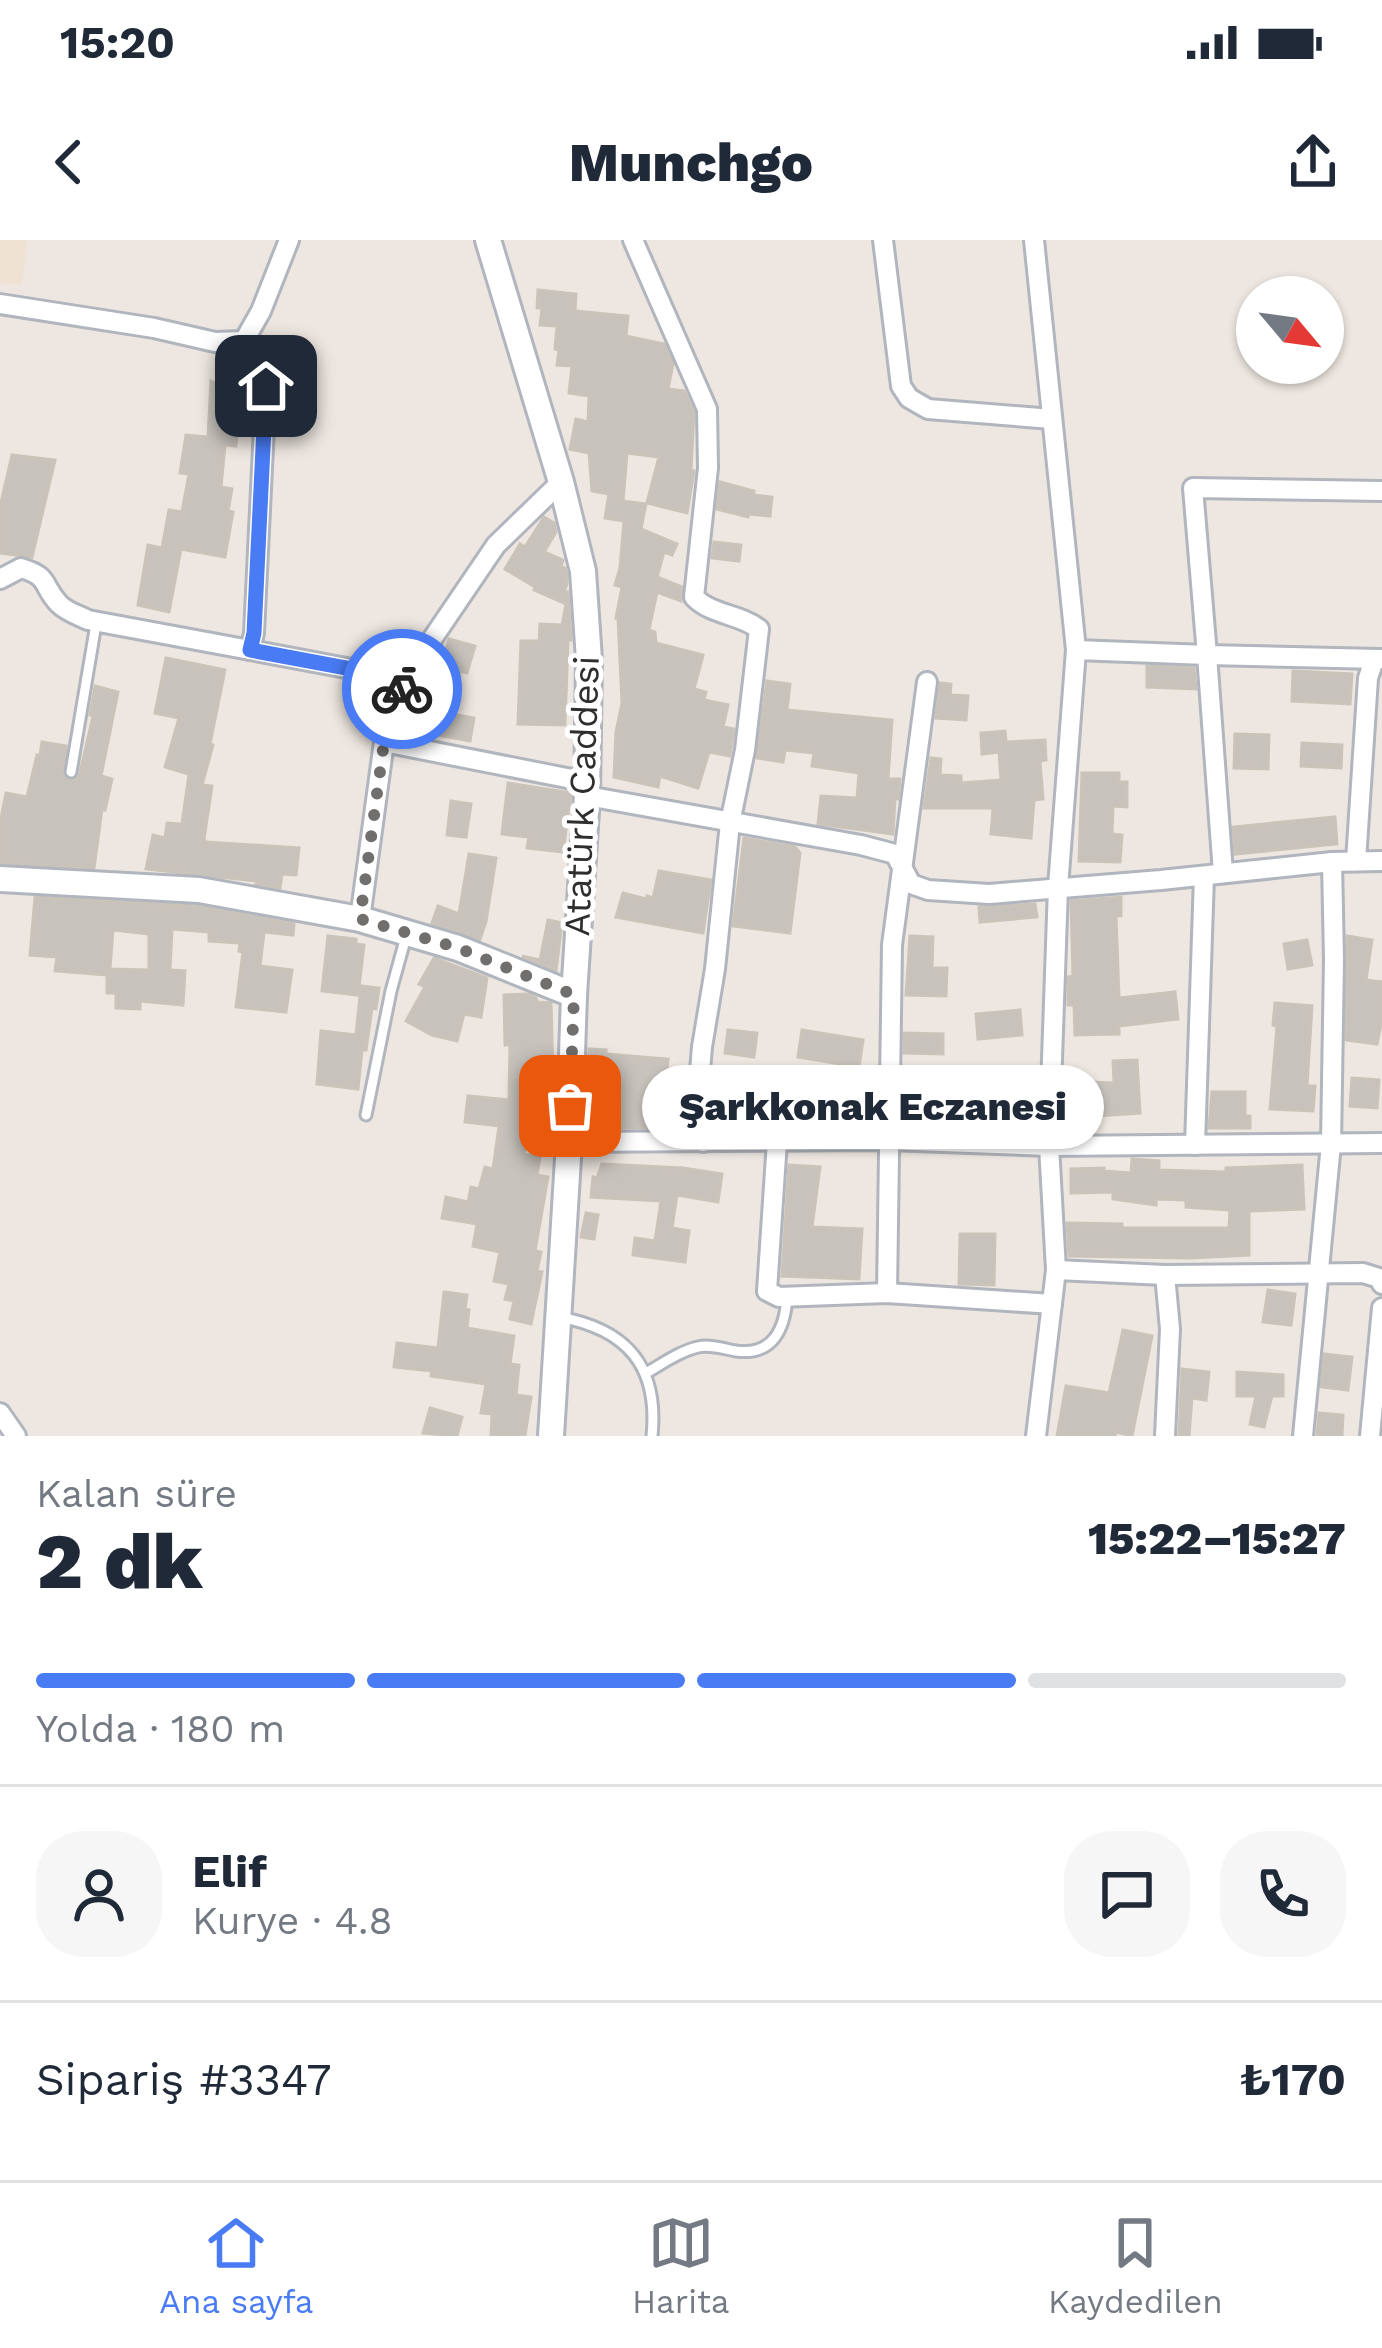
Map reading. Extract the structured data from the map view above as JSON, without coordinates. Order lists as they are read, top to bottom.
{
  "streets": {
    "main road": ["Atatürk Caddesi"]
  },
  "places": ["Şarkkonak Eczanesi"],
  "north": "bottom right",
  "page": {
    "status": "15:20",
    "header": "Munchgo",
    "bubble": "Şarkkonak Eczanesi",
    "heading": ["2 dk", "Kalan süre", "15:22–15:27"],
    "panel": [
      "Elif",
      "Kurye · 4.8",
      "Sipariş #3347",
      "₺170"
    ],
    "bar": "Yolda · 180 m",
    "tabs": ["Ana sayfa", "Harita", "Kaydedilen"]
  }
}
